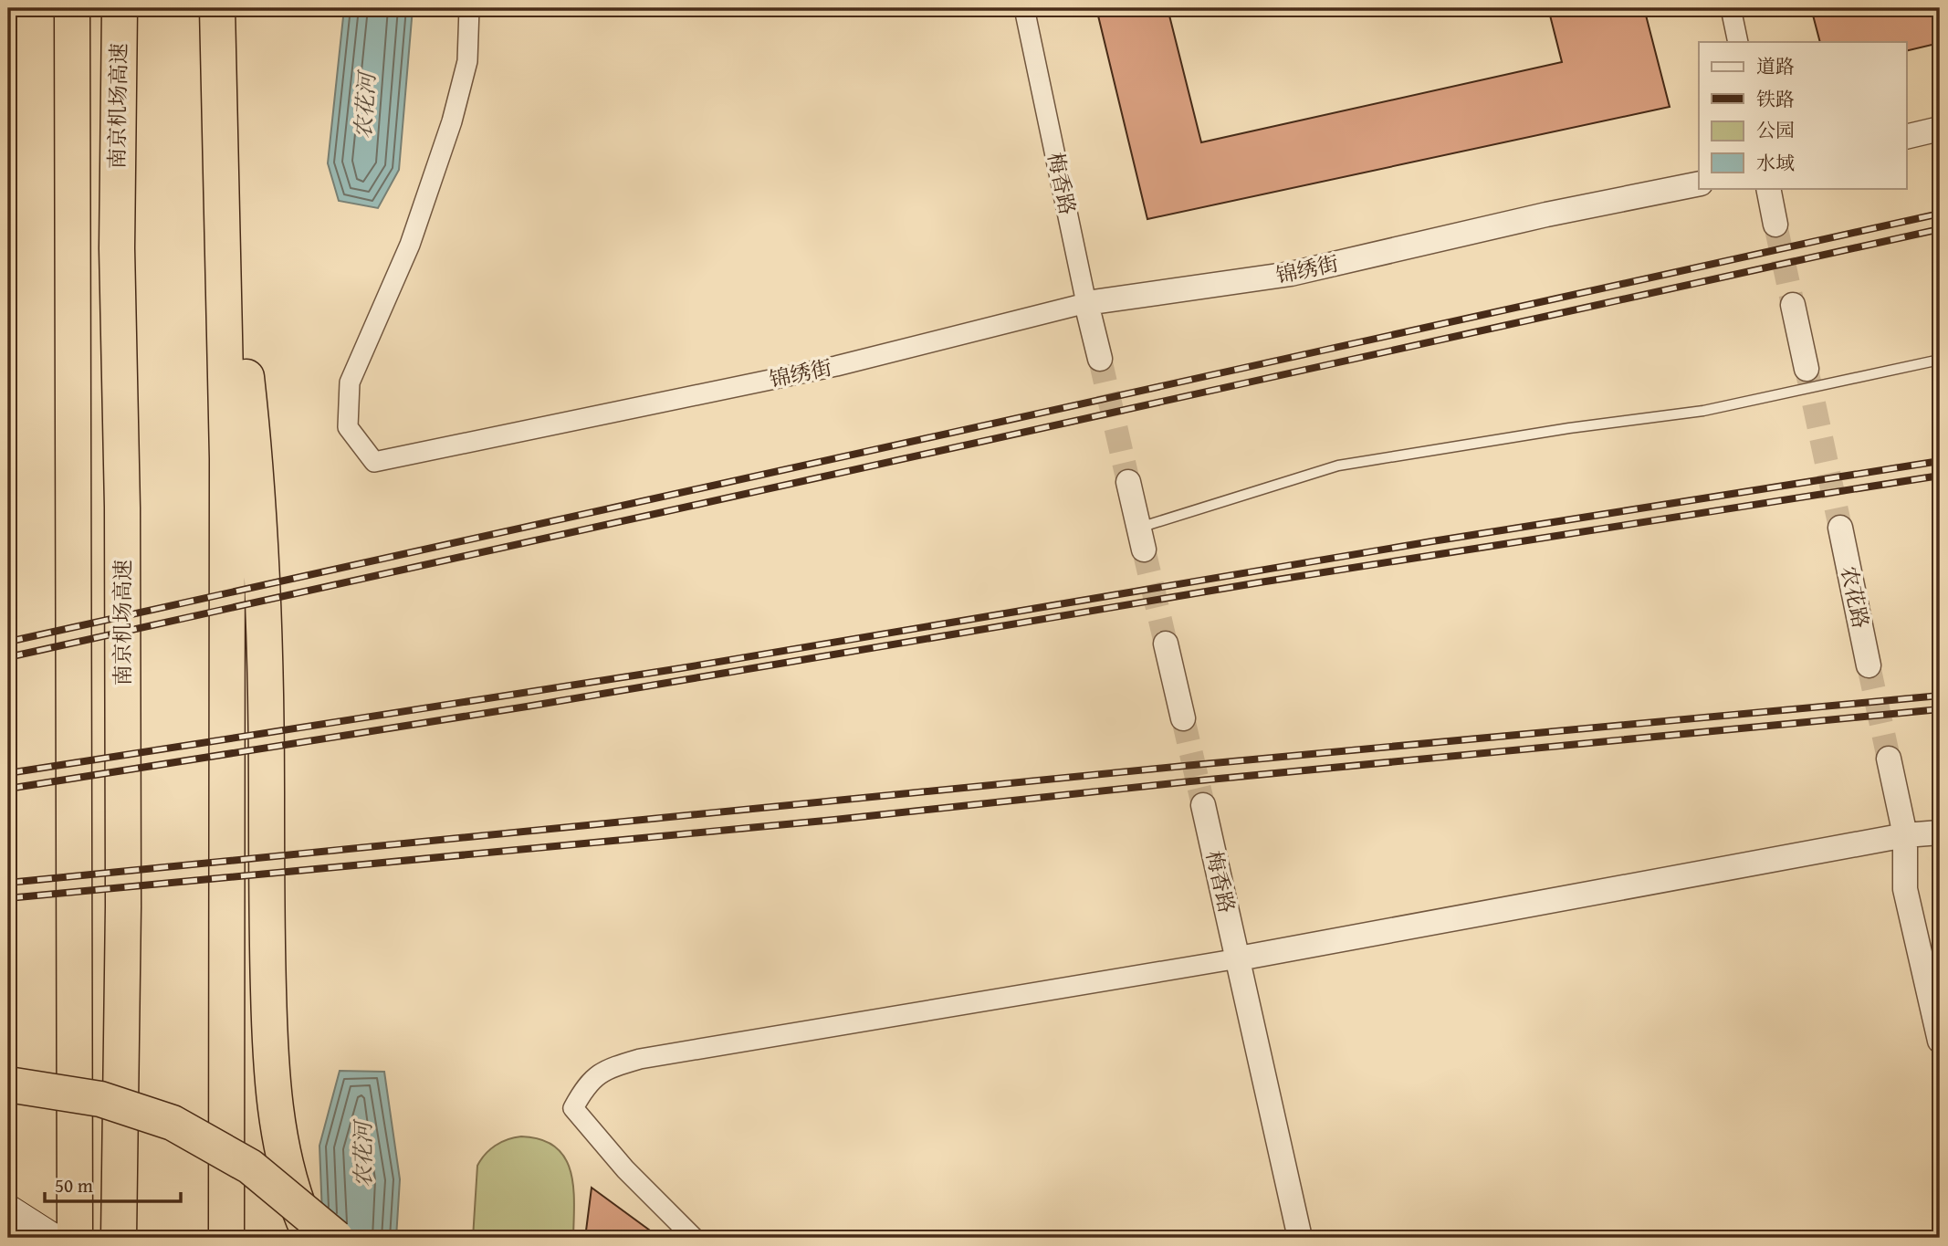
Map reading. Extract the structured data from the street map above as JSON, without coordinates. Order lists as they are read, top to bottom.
{
  "streets": {
    "highway": ["南京机场高速"],
    "street": ["梅香路", "锦绣街", "农花路"]
  },
  "crossings": [
    ["梅香路", "锦绣街"]
  ],
  "water": ["农花河"],
  "legend": [
    "道路",
    "铁路",
    "公园",
    "水域"
  ],
  "scale_bar": "50 m"
}
